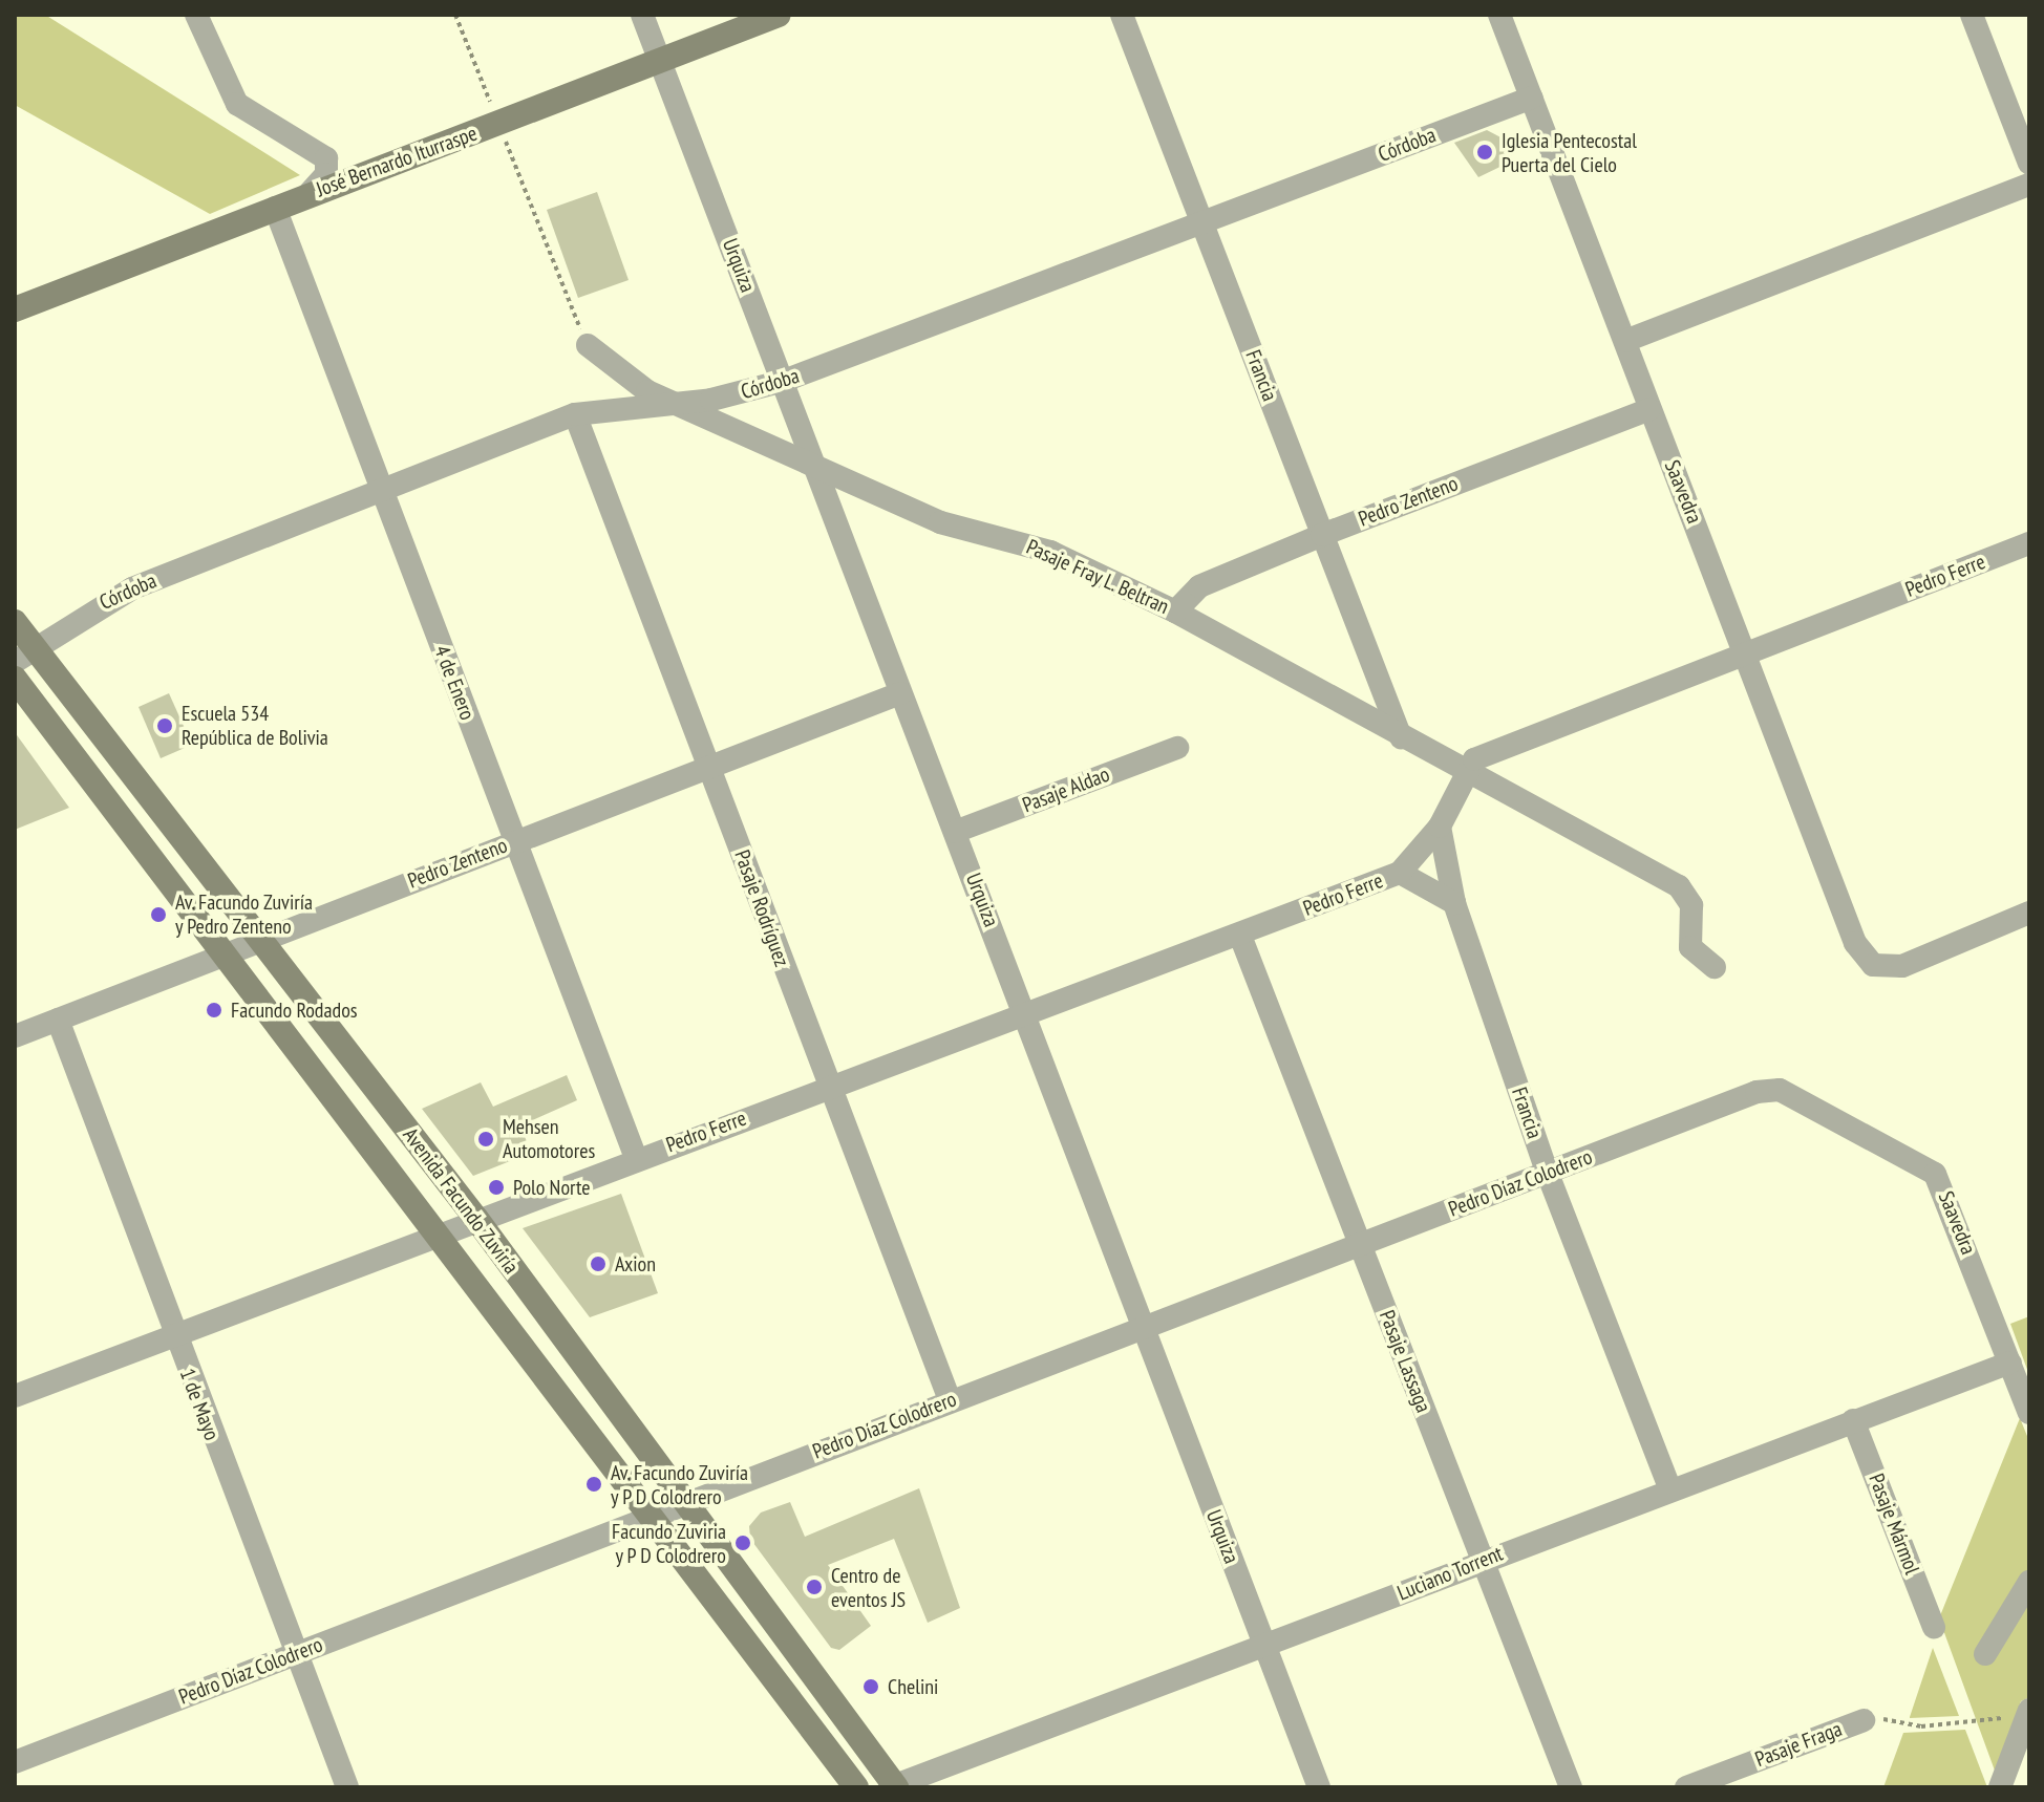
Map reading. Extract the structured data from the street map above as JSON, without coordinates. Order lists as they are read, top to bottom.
{
  "streets": {
    "main road": ["José Bernardo Iturraspe", "Avenida Facundo Zuviría"],
    "street": [
      "Córdoba",
      "Urquiza",
      "Francia",
      "Saavedra",
      "Pedro Zenteno",
      "Pedro Ferre",
      "Pasaje Fray L. Beltran",
      "4 de Enero",
      "Pasaje Aldao",
      "Pasaje Rodríguez",
      "Pedro Díaz Colodrero",
      "Pasaje Lassaga",
      "1 de Mayo",
      "Pasaje Mármol",
      "Luciano Torrent",
      "Pasaje Fraga"
    ]
  },
  "crossings": [
    ["Córdoba", "Urquiza"],
    ["Córdoba", "Francia"],
    ["Córdoba", "Saavedra"],
    ["Córdoba", "Pasaje Fray L. Beltran"],
    ["Córdoba", "4 de Enero"],
    ["Córdoba", "Pasaje Rodríguez"],
    ["Córdoba", "Avenida Facundo Zuviría"],
    ["José Bernardo Iturraspe", "Urquiza"],
    ["José Bernardo Iturraspe", "4 de Enero"],
    ["Urquiza", "Pedro Zenteno"],
    ["Urquiza", "Pedro Ferre"],
    ["Urquiza", "Pasaje Fray L. Beltran"],
    ["Urquiza", "Pasaje Aldao"],
    ["Urquiza", "Pedro Díaz Colodrero"],
    ["Urquiza", "Luciano Torrent"],
    ["Francia", "Pedro Zenteno"],
    ["Francia", "Pedro Ferre"],
    ["Francia", "Pasaje Fray L. Beltran"],
    ["Francia", "Pedro Díaz Colodrero"],
    ["Francia", "Luciano Torrent"],
    ["Saavedra", "Pedro Zenteno"],
    ["Saavedra", "Pedro Ferre"],
    ["Saavedra", "Pedro Díaz Colodrero"],
    ["Saavedra", "Luciano Torrent"],
    ["Pedro Zenteno", "Pasaje Fray L. Beltran"],
    ["Pedro Zenteno", "4 de Enero"],
    ["Pedro Zenteno", "Pasaje Rodríguez"],
    ["Pedro Zenteno", "Avenida Facundo Zuviría"],
    ["Pedro Zenteno", "1 de Mayo"],
    ["Pedro Ferre", "Pasaje Fray L. Beltran"],
    ["Pedro Ferre", "4 de Enero"],
    ["Pedro Ferre", "Pasaje Rodríguez"],
    ["Pedro Ferre", "Avenida Facundo Zuviría"],
    ["Pedro Ferre", "Pasaje Lassaga"],
    ["Pedro Ferre", "1 de Mayo"],
    ["Pasaje Rodríguez", "Pedro Díaz Colodrero"],
    ["Pedro Díaz Colodrero", "Avenida Facundo Zuviría"],
    ["Pedro Díaz Colodrero", "Pasaje Lassaga"],
    ["Pedro Díaz Colodrero", "1 de Mayo"],
    ["Avenida Facundo Zuviría", "Luciano Torrent"],
    ["Pasaje Lassaga", "Luciano Torrent"],
    ["Pasaje Mármol", "Luciano Torrent"]
  ],
  "places": [
    "Iglesia Pentecostal Puerta del Cielo",
    "Escuela 534 República de Bolivia",
    "Av. Facundo Zuviría y Pedro Zenteno",
    "Facundo Rodados",
    "Mehsen Automotores",
    "Polo Norte",
    "Axion",
    "Av. Facundo Zuviría y P D Colodrero",
    "Facundo Zuviria y P D Colodrero",
    "Centro de eventos JS",
    "Chelini"
  ]
}
